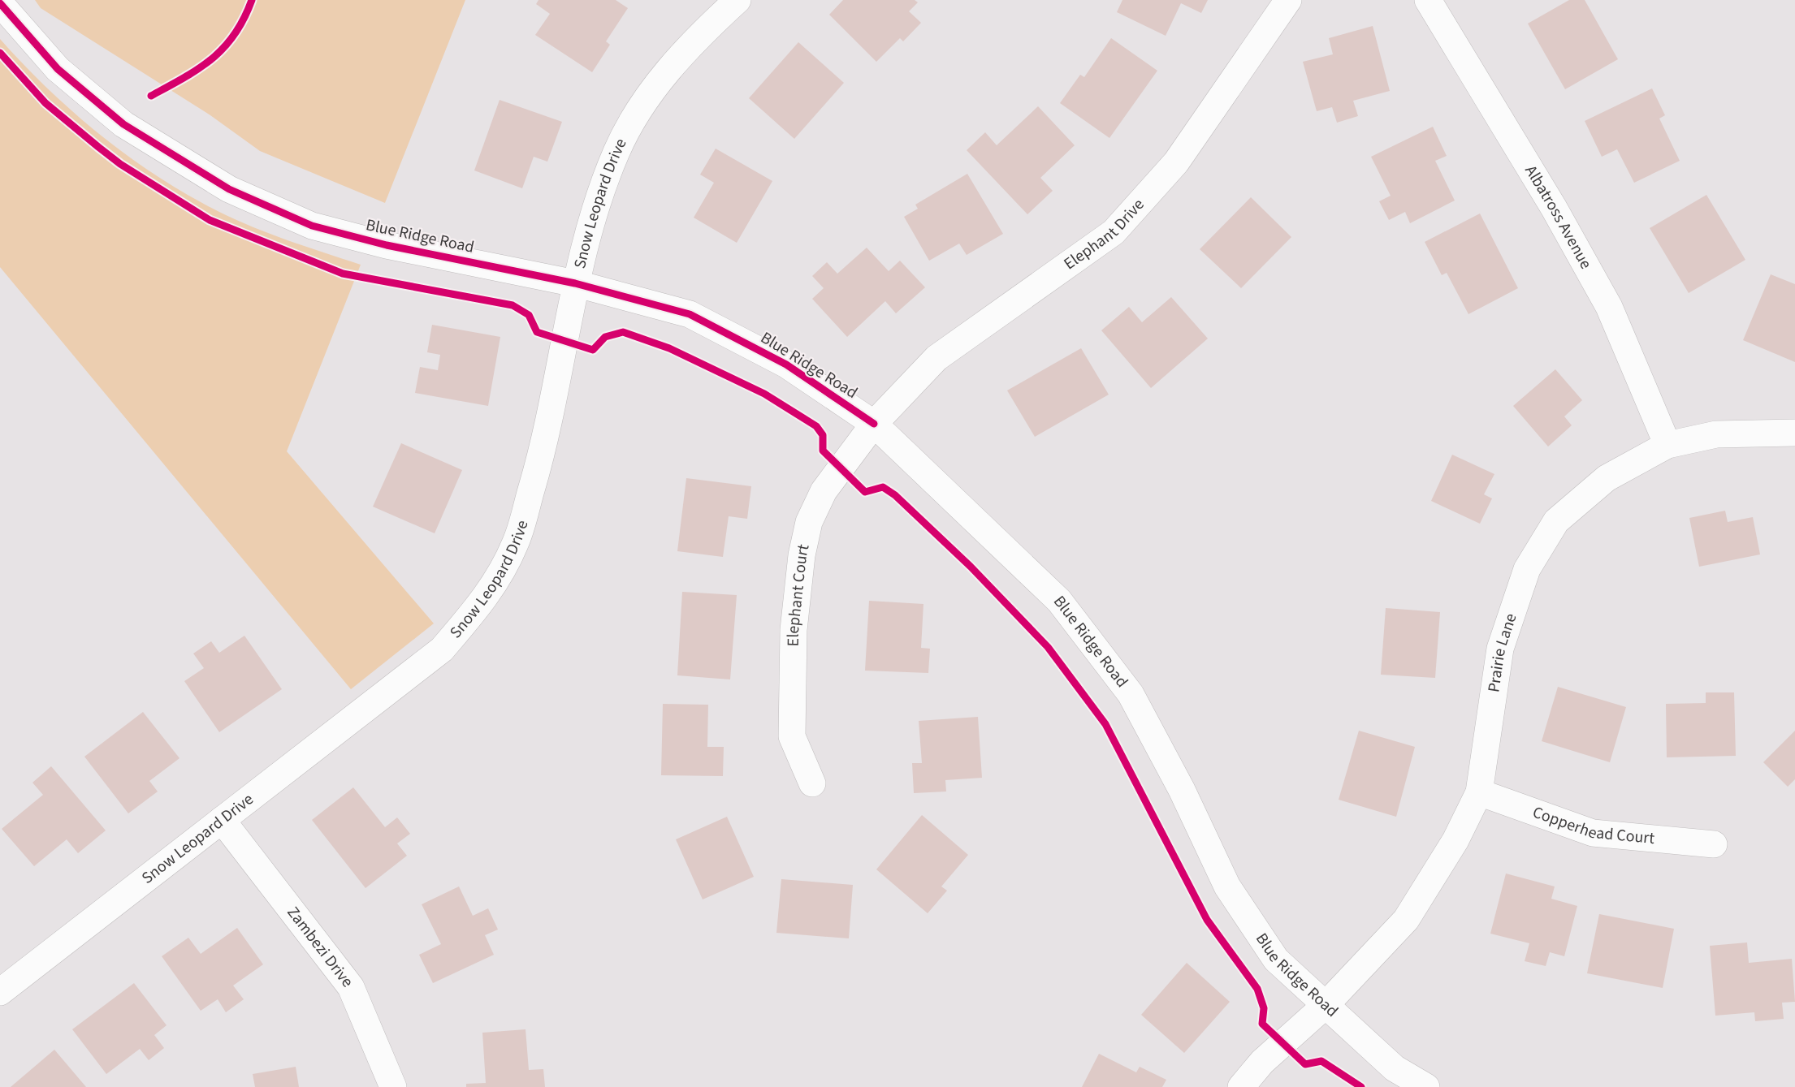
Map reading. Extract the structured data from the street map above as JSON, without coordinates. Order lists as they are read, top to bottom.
{
  "streets": {
    "street": [
      "Snow Leopard Drive",
      "Albatross Avenue",
      "Elephant Drive",
      "Blue Ridge Road",
      "Elephant Court",
      "Prairie Lane",
      "Copperhead Court",
      "Zambezi Drive"
    ]
  },
  "crossings": [
    ["Snow Leopard Drive", "Blue Ridge Road"],
    ["Snow Leopard Drive", "Zambezi Drive"],
    ["Albatross Avenue", "Prairie Lane"],
    ["Elephant Drive", "Blue Ridge Road"],
    ["Elephant Drive", "Elephant Court"],
    ["Blue Ridge Road", "Elephant Court"],
    ["Blue Ridge Road", "Prairie Lane"],
    ["Prairie Lane", "Copperhead Court"]
  ]
}
